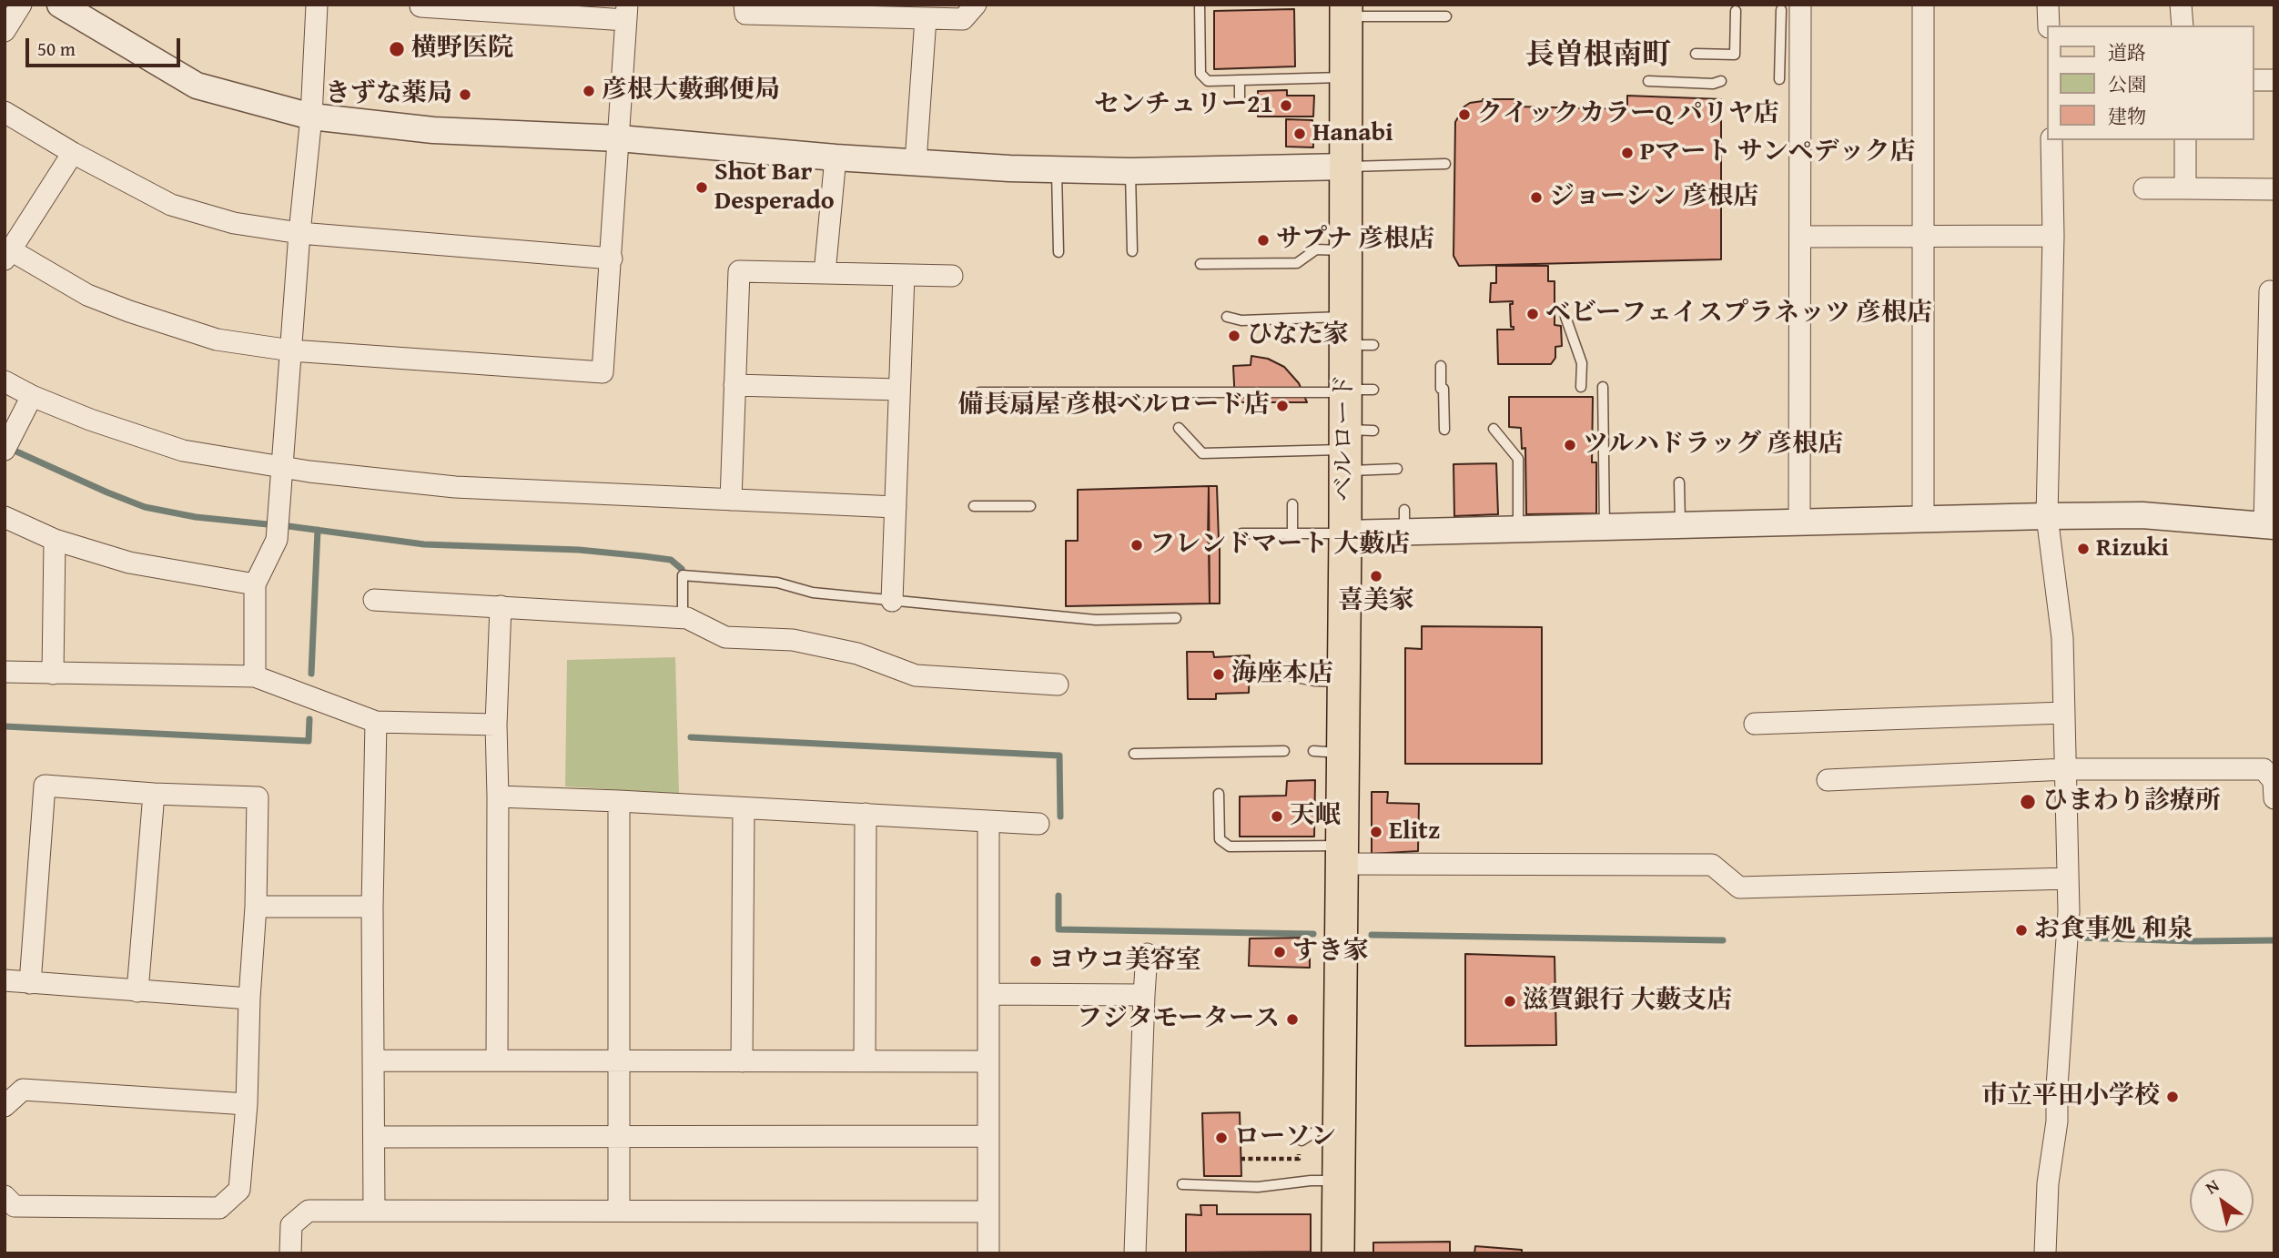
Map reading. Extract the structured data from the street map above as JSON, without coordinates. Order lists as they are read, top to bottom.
{
  "streets": {
    "main road": ["ベルロード"]
  },
  "districts": ["長曽根南町"],
  "places": [
    "横野医院",
    "彦根大藪郵便局",
    "きずな薬局",
    "センチュリー21",
    "クイックカラーQ パリヤ店",
    "Hanabi",
    "Pマート サンペデック店",
    "Shot Bar Desperado",
    "ジョーシン 彦根店",
    "サプナ 彦根店",
    "ベビーフェイスプラネッツ 彦根店",
    "ひなた家",
    "備長扇屋 彦根ベルロード店",
    "ツルハドラッグ 彦根店",
    "フレンドマート 大藪店",
    "Rizuki",
    "喜美家",
    "海座本店",
    "ひまわり診療所",
    "天岷",
    "Elitz",
    "お食事処 和泉",
    "すき家",
    "ヨウコ美容室",
    "滋賀銀行 大藪支店",
    "フジタモータース",
    "市立平田小学校",
    "ローソン"
  ],
  "legend": ["道路", "公園", "建物"],
  "scale_bar": "50 m",
  "north": "top left"
}
